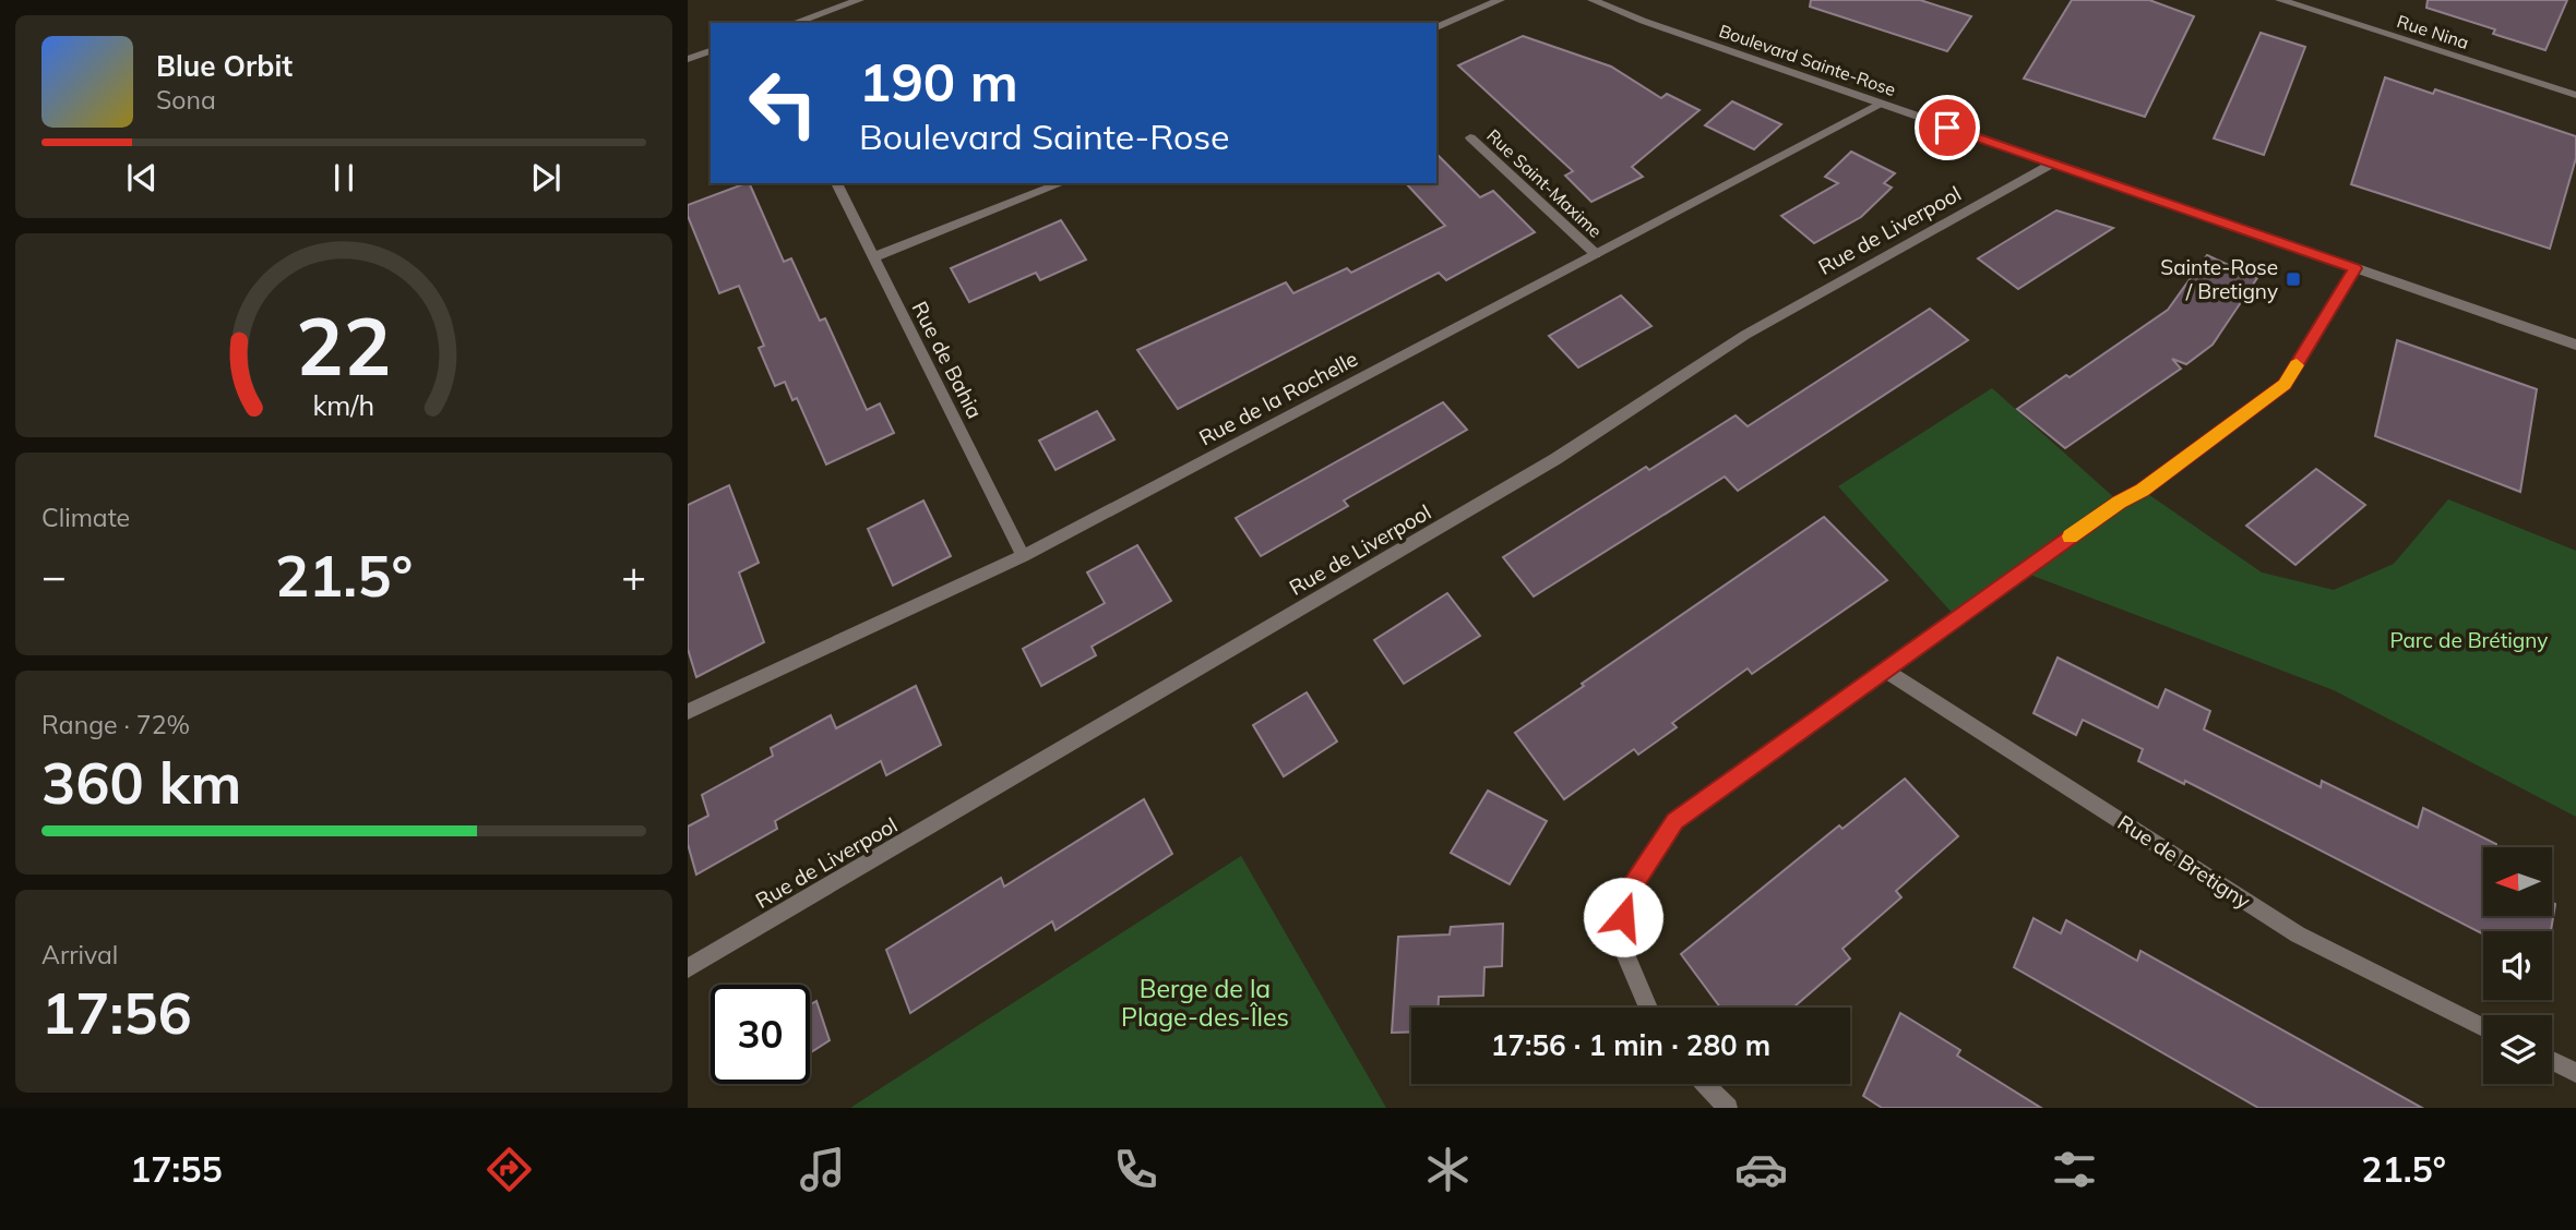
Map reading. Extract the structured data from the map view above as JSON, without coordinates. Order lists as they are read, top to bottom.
{
  "streets": {
    "street": [
      "Rue Nina",
      "Boulevard Sainte-Rose",
      "Rue Saint-Maxime",
      "Rue de Liverpool",
      "Rue de Bahia",
      "Rue de la Rochelle",
      "Rue de Bretigny"
    ]
  },
  "crossings": [
    ["Boulevard Sainte-Rose", "Rue de Liverpool"],
    ["Boulevard Sainte-Rose", "Rue de la Rochelle"],
    ["Rue Saint-Maxime", "Rue de la Rochelle"],
    ["Rue de Bahia", "Rue de la Rochelle"]
  ],
  "parks": ["Parc de Brétigny", "Berge de la Plage-des-Îles"],
  "places": {
    "transit": ["Sainte-Rose / Bretigny"]
  },
  "north": "left",
  "page": {
    "turn": ["190 m", "Boulevard Sainte-Rose"],
    "song": ["Blue Orbit", "Sona"],
    "tile": [
      "Climate",
      ["Range · 72%", "360 km"],
      ["Arrival", "17:56"]
    ],
    "heat": ["−", "21.5°", "+"],
    "limit": "30",
    "trip": "17:56 · 1 min · 280 m",
    "tabs": ["17:55", "21.5°"],
    "gauge": ["22", "km/h"]
  }
}
